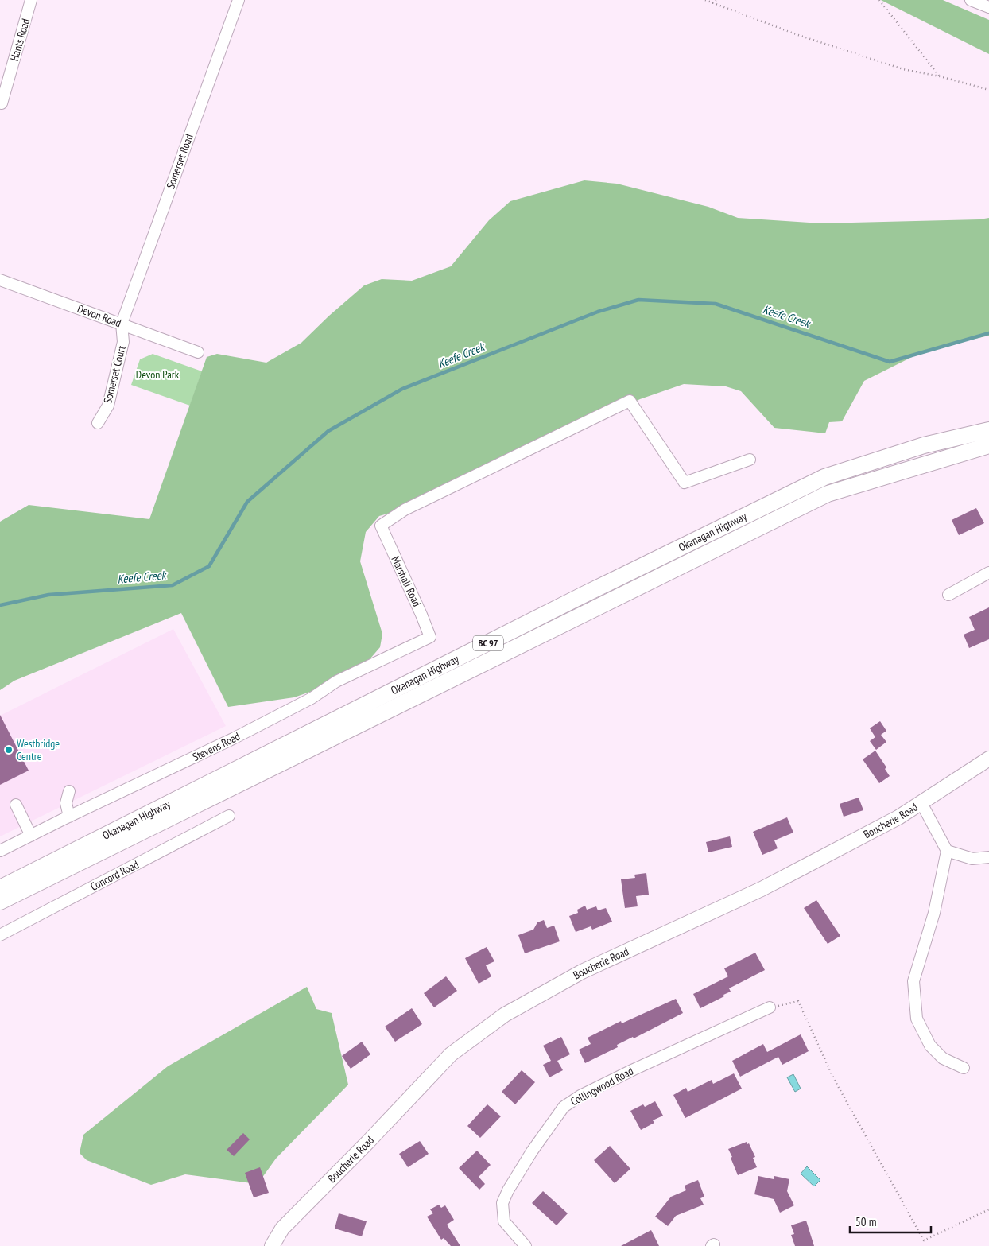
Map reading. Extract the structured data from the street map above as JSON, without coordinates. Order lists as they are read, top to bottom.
{
  "streets": {
    "highway": ["Okanagan Highway", "BC 97"],
    "main road": ["Boucherie Road"],
    "street": [
      "Hants Road",
      "Somerset Road",
      "Devon Road",
      "Somerset Court",
      "Marshall Road",
      "Stevens Road",
      "Concord Road",
      "Collingwood Road"
    ]
  },
  "crossings": [
    ["Somerset Road", "Devon Road"],
    ["Somerset Road", "Somerset Court"],
    ["Devon Road", "Somerset Court"],
    ["Marshall Road", "Stevens Road"]
  ],
  "water": ["Keefe Creek"],
  "parks": ["Devon Park"],
  "places": ["Westbridge Centre"],
  "scale_bar": "50 m"
}
